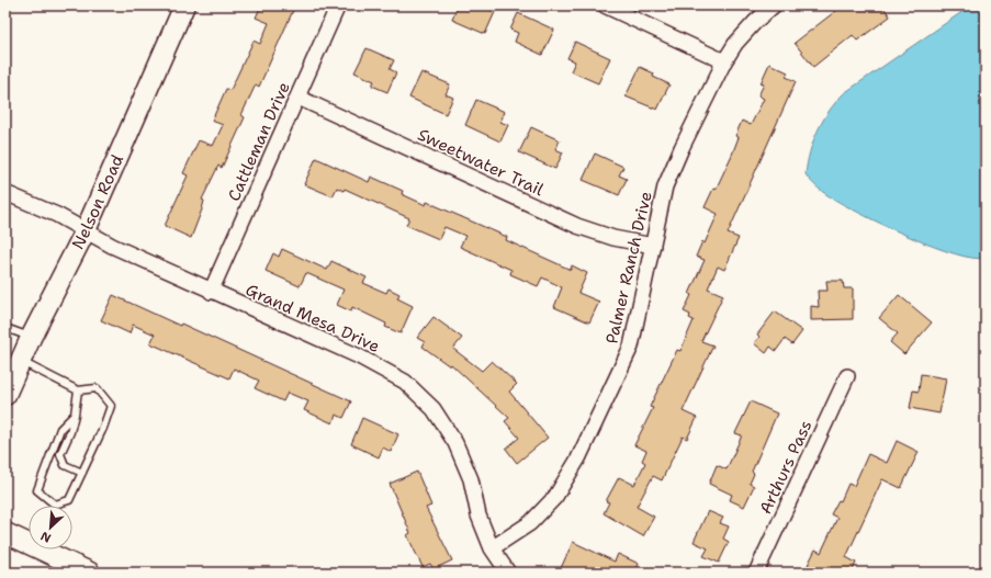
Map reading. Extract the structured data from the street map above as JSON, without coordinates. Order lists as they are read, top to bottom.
{
  "streets": {
    "street": [
      "Cattleman Drive",
      "Sweetwater Trail",
      "Nelson Road",
      "Palmer Ranch Drive",
      "Grand Mesa Drive",
      "Arthurs Pass"
    ]
  },
  "crossings": [
    ["Cattleman Drive", "Sweetwater Trail"],
    ["Cattleman Drive", "Grand Mesa Drive"],
    ["Sweetwater Trail", "Palmer Ranch Drive"],
    ["Nelson Road", "Grand Mesa Drive"],
    ["Palmer Ranch Drive", "Grand Mesa Drive"]
  ],
  "north": "bottom left"
}
